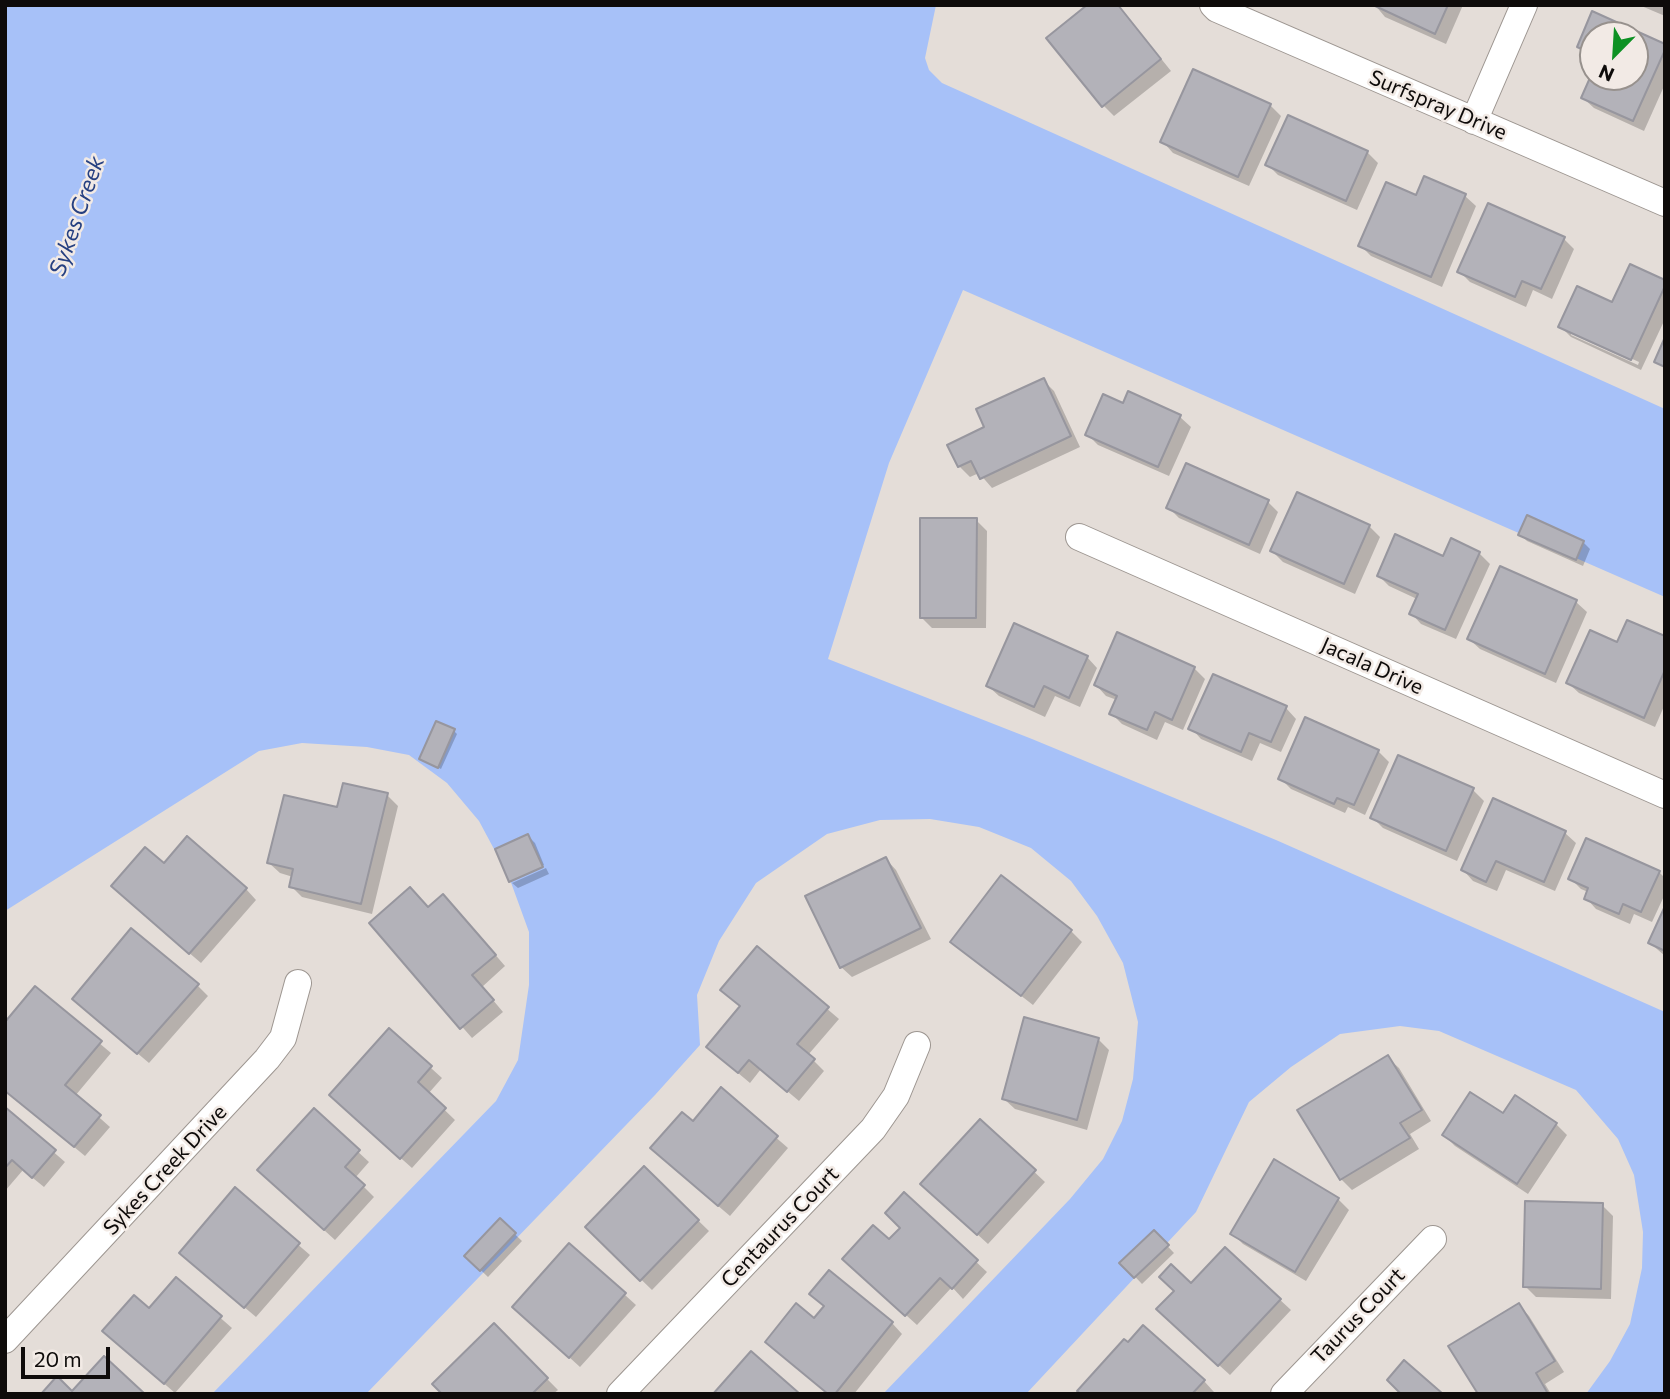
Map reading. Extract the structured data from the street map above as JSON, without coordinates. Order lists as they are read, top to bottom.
{
  "streets": {
    "street": [
      "Surfspray Drive",
      "Jacala Drive",
      "Sykes Creek Drive",
      "Centaurus Court",
      "Taurus Court"
    ]
  },
  "water": ["Sykes Creek"],
  "scale_bar": "20 m",
  "north": "bottom left"
}
